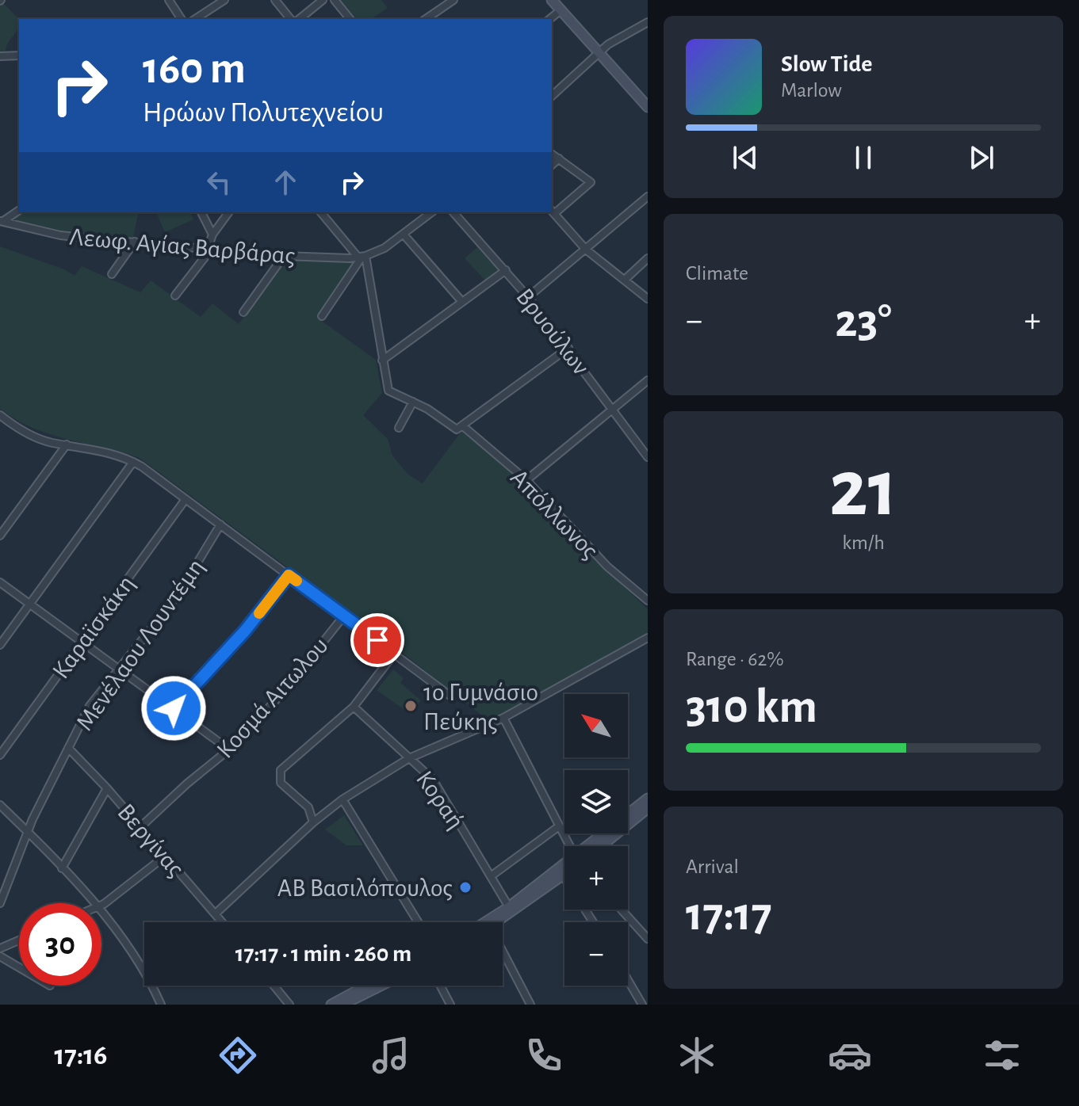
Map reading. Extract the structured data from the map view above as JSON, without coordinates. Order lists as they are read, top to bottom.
{
  "streets": {
    "street": [
      "Λεωφ. Αγίας Βαρβάρας",
      "Βρυούλων",
      "Απόλλωνος",
      "Καραϊσκάκη",
      "Μενέλαου Λουντέμη",
      "Κοσμά Αιτωλου",
      "Κοραή",
      "Βεργίνας"
    ]
  },
  "crossings": [
    ["Μενέλαου Λουντέμη", "Βεργίνας"],
    ["Κοσμά Αιτωλου", "Βεργίνας"]
  ],
  "places": ["1o Γυμνάσιο Πεύκης", "ΑΒ Βασιλόπουλος"],
  "north": "top left",
  "page": {
    "turn": ["160 m", "Ηρώων Πολυτεχνείου"],
    "song": ["Slow Tide", "Marlow"],
    "tile": [
      "Climate",
      ["21", "km/h"],
      ["Range · 62%", "310 km"],
      ["Arrival", "17:17"]
    ],
    "heat": ["−", "23°", "+"],
    "map_buttons": ["+", "−"],
    "limit": "30",
    "trip": "17:17 · 1 min · 260 m",
    "tabs": "17:16"
  }
}
